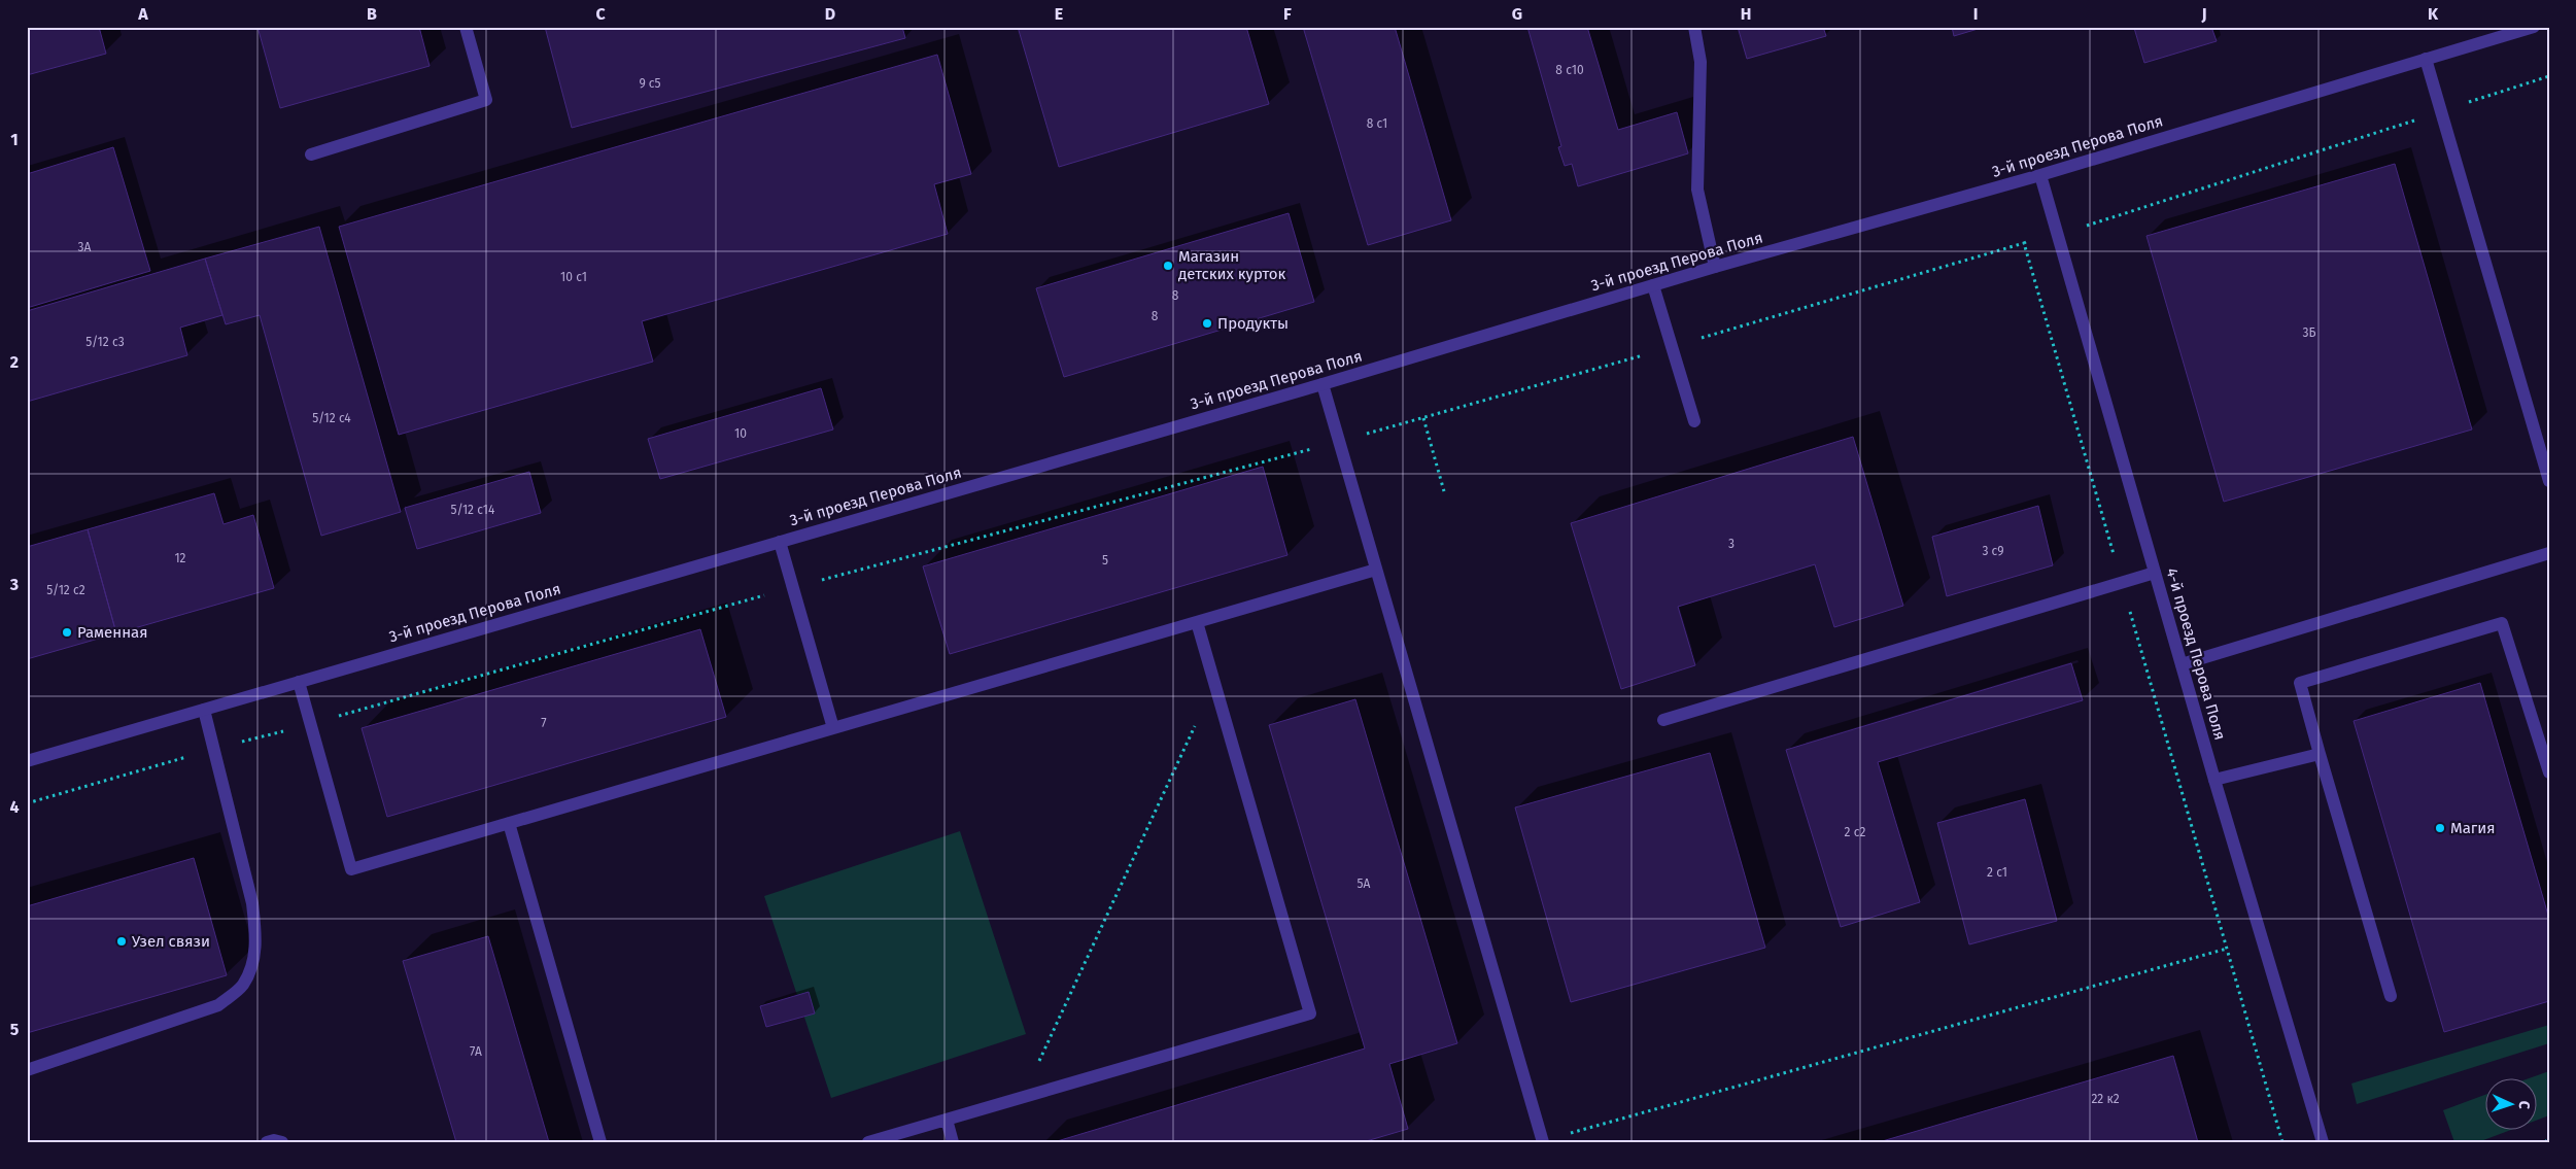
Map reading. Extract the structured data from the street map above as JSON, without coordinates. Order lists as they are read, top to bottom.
{
  "streets": {
    "street": ["3-й проезд Перова Поля", "4-й проезд Перова Поля"]
  },
  "crossings": [
    ["3-й проезд Перова Поля", "4-й проезд Перова Поля"]
  ],
  "places": [
    "Магазин детских курток",
    "Продукты",
    "Раменная",
    "Магия",
    "Узел связи"
  ],
  "house_numbers": [
    "8 с10",
    "9 с5",
    "8 с1",
    "3А",
    "10 с1",
    "8",
    "8",
    "3Б",
    "5/12 с3",
    "5/12 с4",
    "10",
    "5/12 с14",
    "3",
    "3 с9",
    "12",
    "5",
    "5/12 с2",
    "7",
    "2 с2",
    "2 с1",
    "5А",
    "7А",
    "22 к2"
  ],
  "north": "right",
  "grid": {
    "columns": [
      "A",
      "B",
      "C",
      "D",
      "E",
      "F",
      "G",
      "H",
      "I",
      "J",
      "K"
    ],
    "rows": [
      "1",
      "2",
      "3",
      "4",
      "5"
    ]
  }
}
